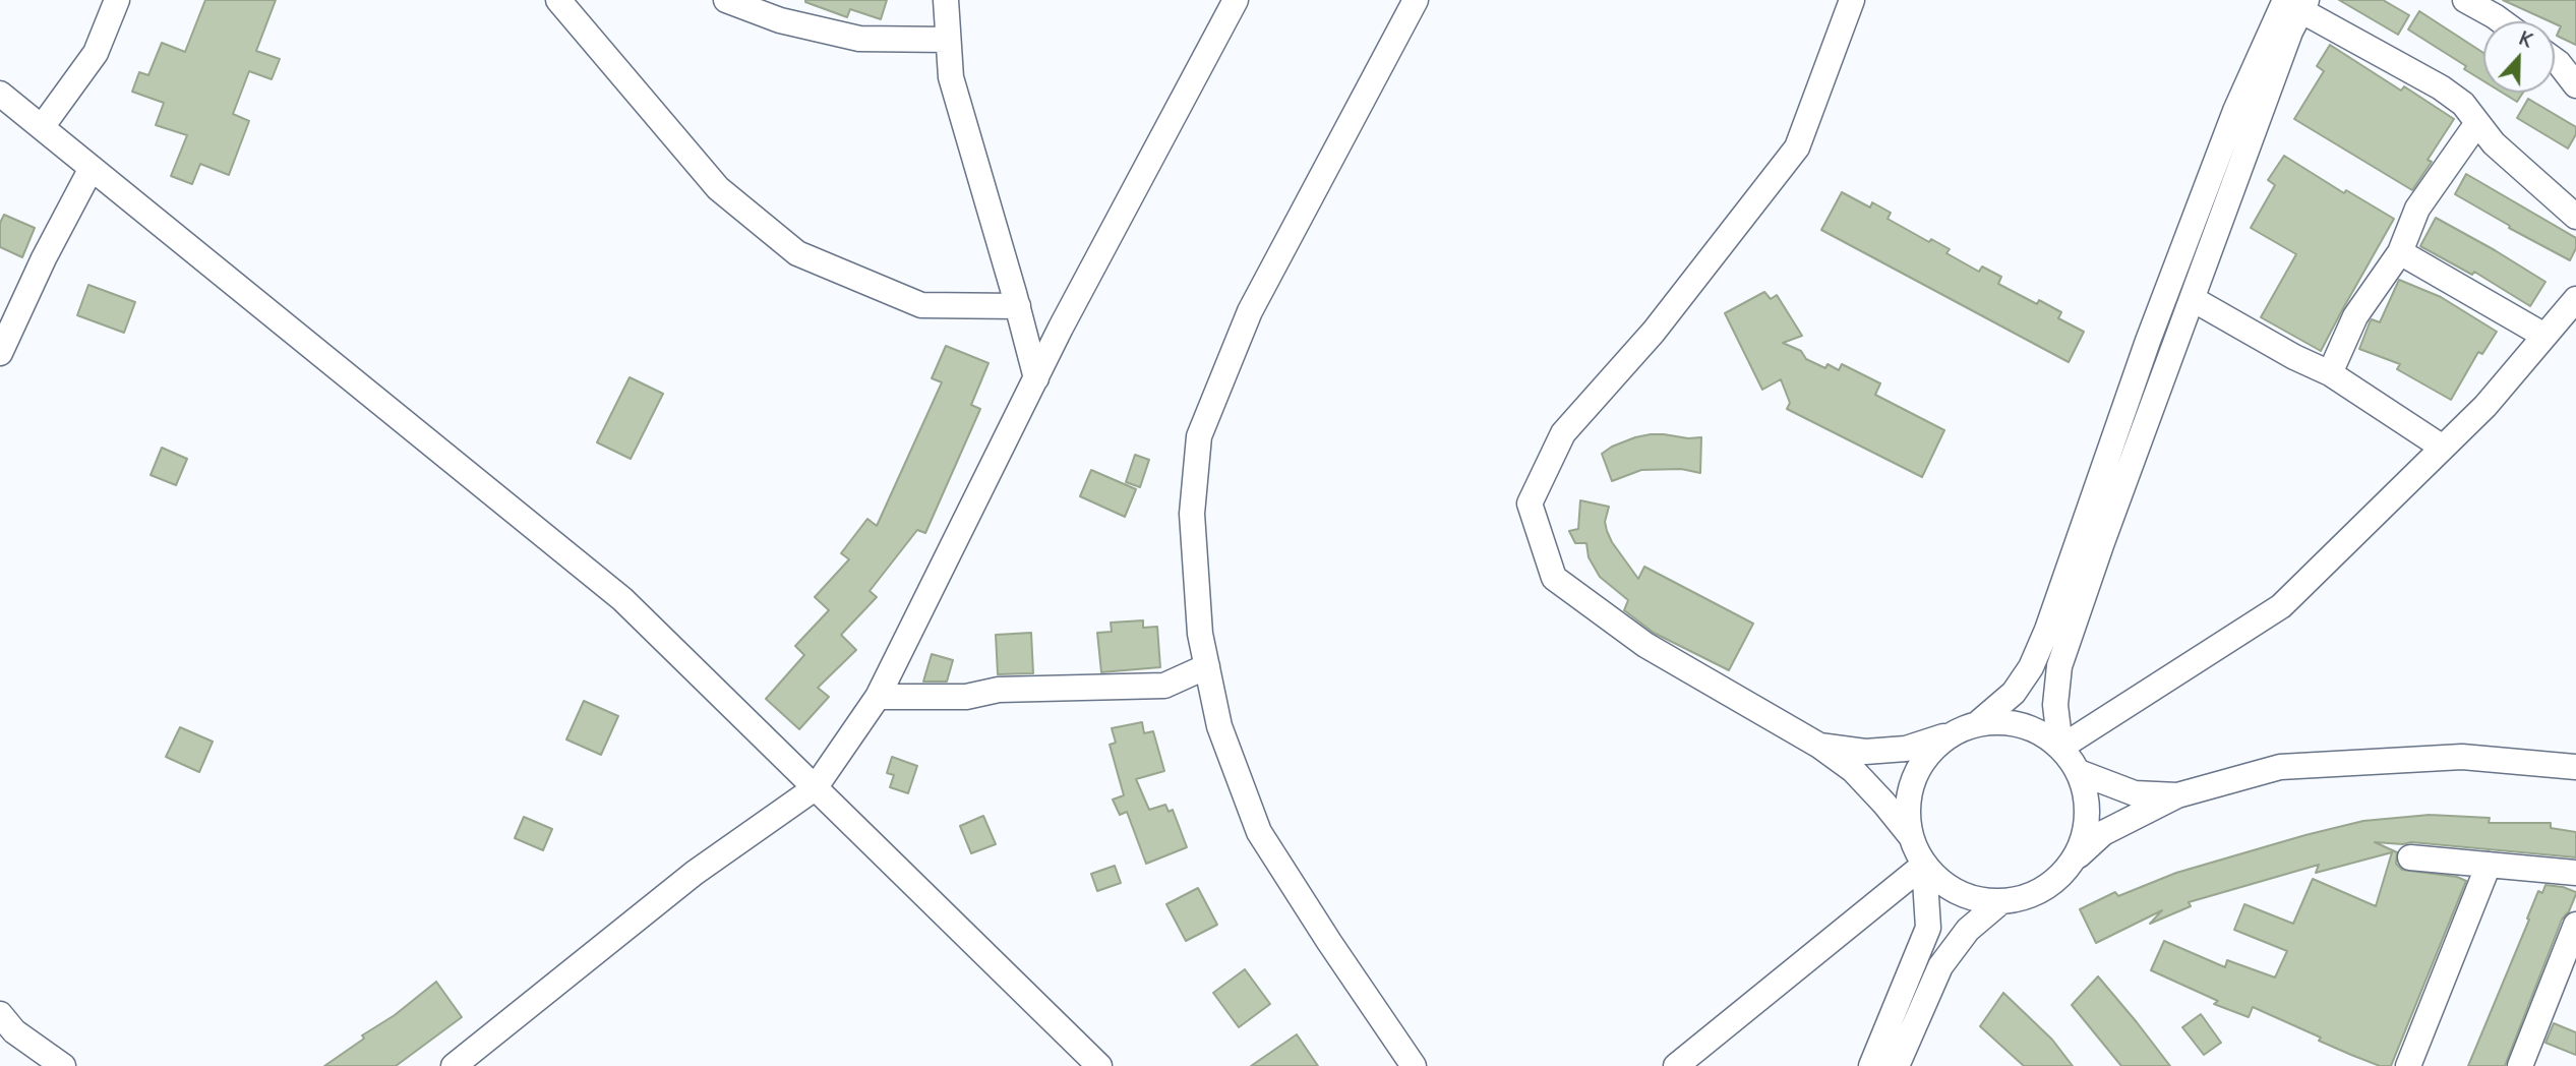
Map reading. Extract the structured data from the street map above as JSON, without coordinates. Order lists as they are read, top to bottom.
{
  "north": "top"
}
